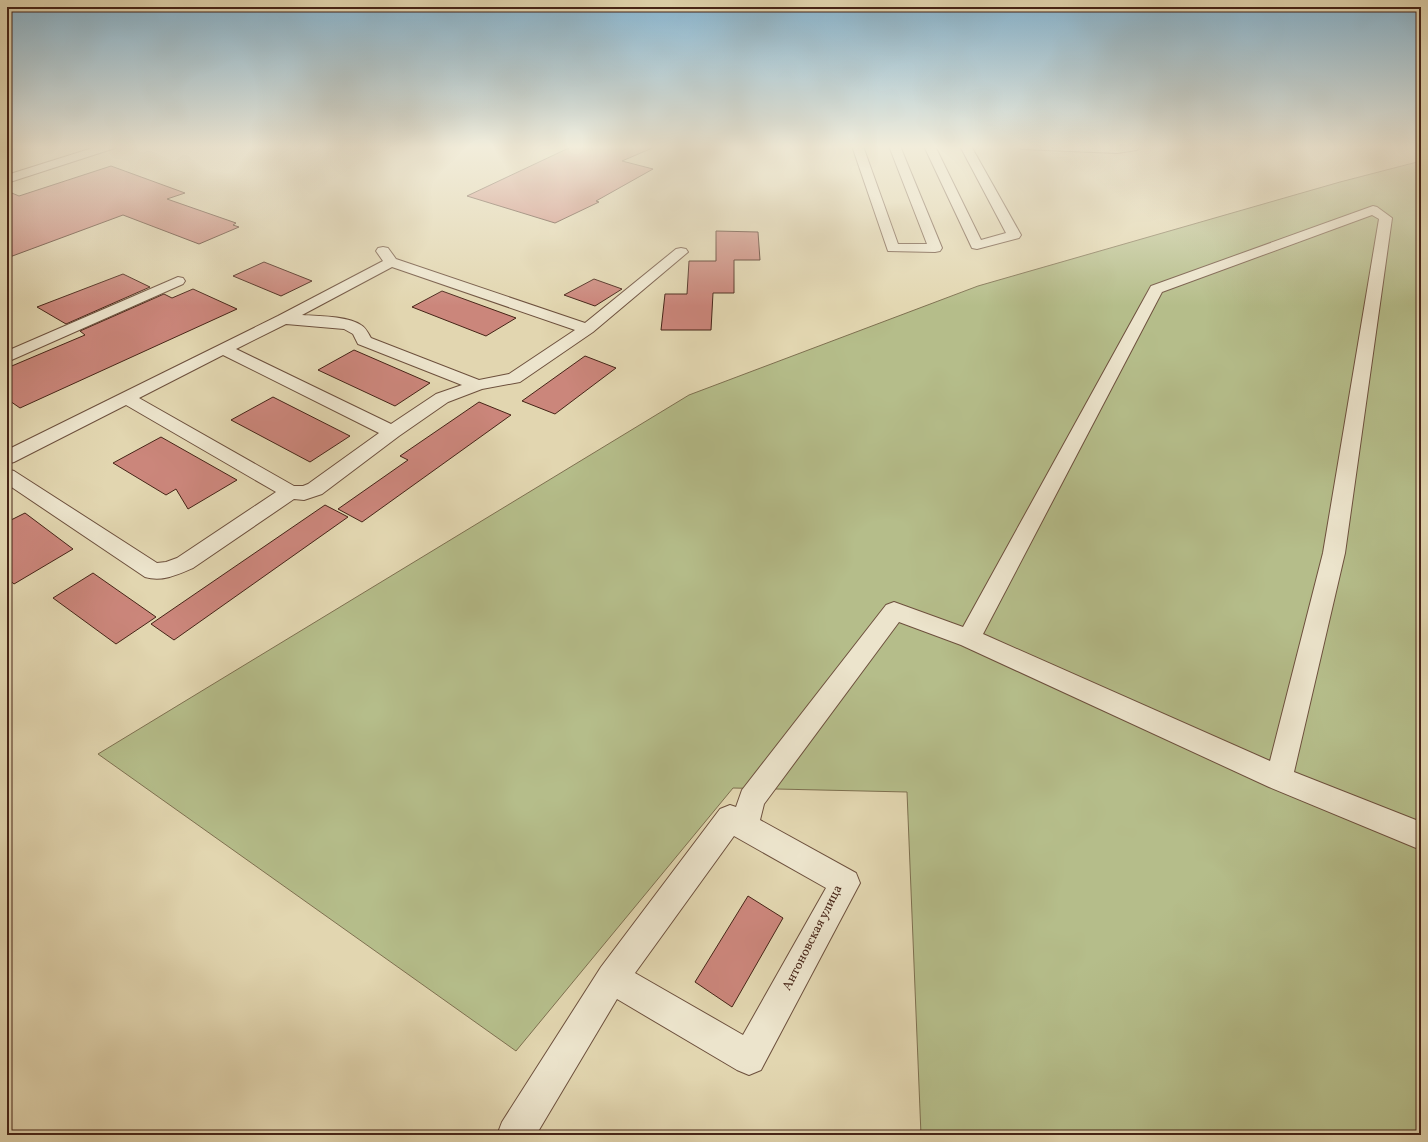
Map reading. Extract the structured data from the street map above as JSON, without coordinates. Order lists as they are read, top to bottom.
{
  "streets": {
    "street": ["Антоновская улица"]
  }
}
